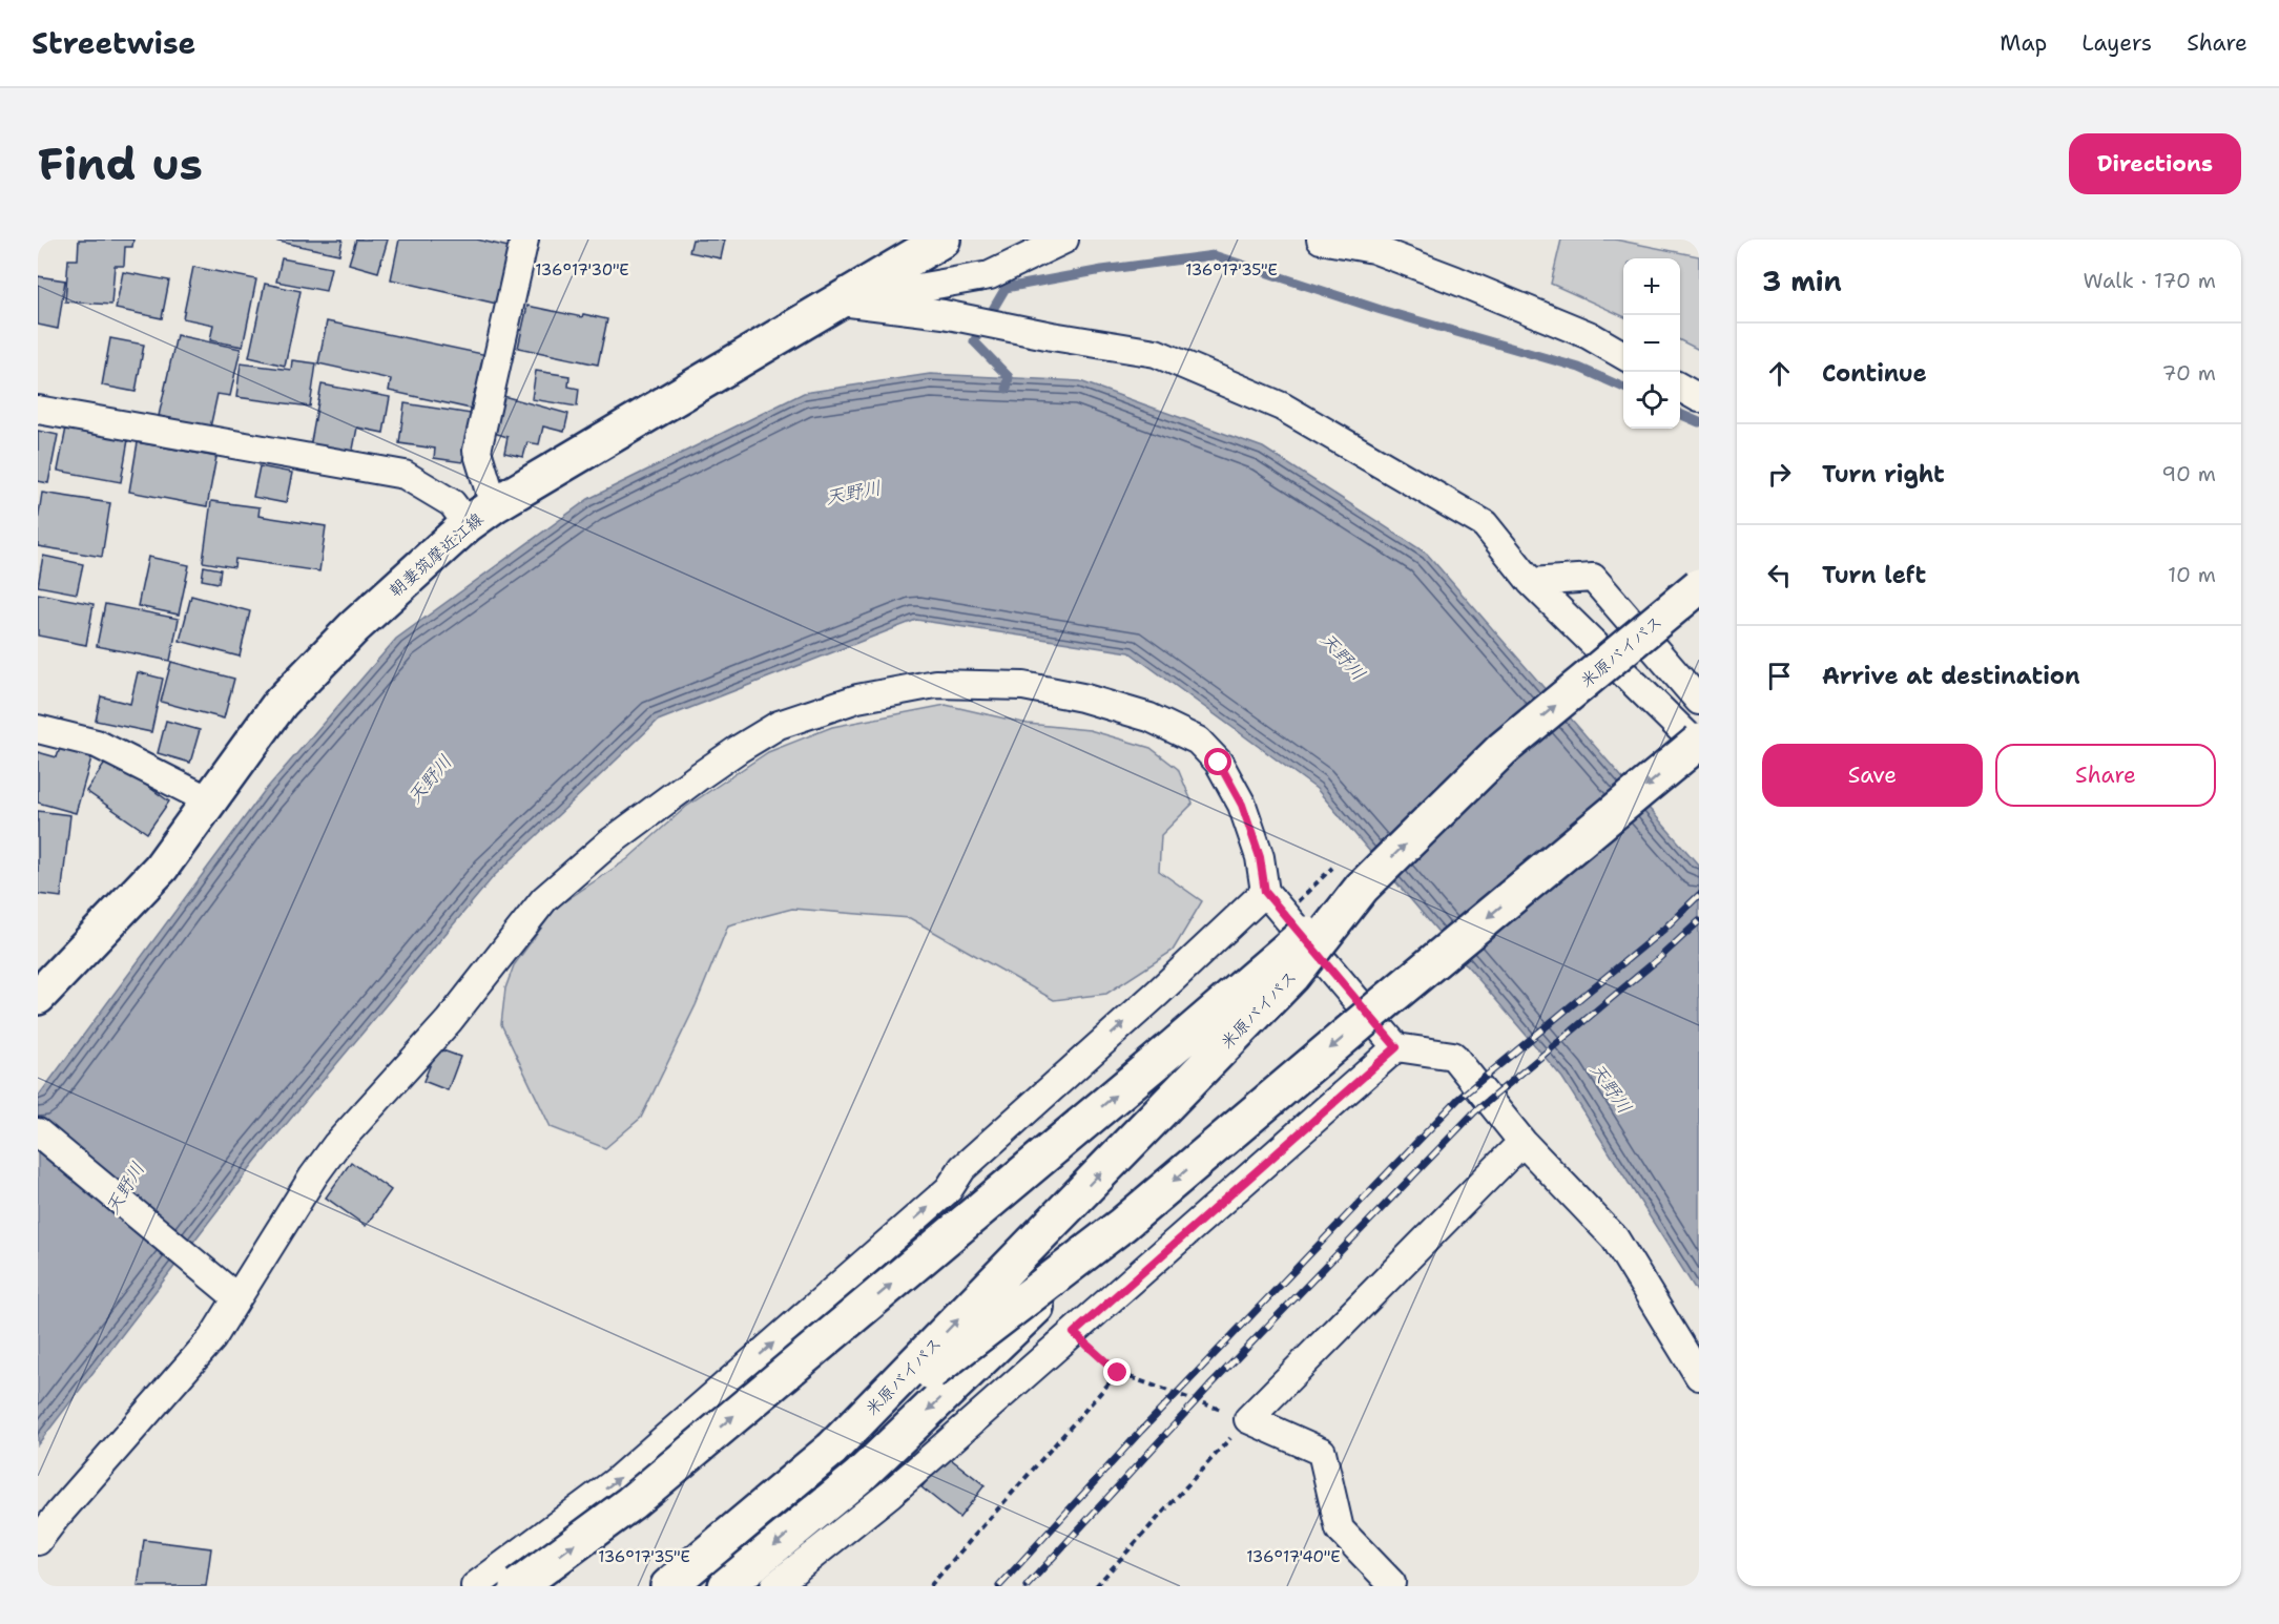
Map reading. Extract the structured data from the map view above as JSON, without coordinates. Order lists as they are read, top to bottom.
{
  "streets": {
    "main road": ["朝妻筑摩近江線", "米原バイパス"]
  },
  "water": ["天野川"],
  "page": {
    "header": "Streetwise",
    "nav": ["Map", "Layers", "Share"],
    "buttons": [
      "Directions",
      ["Save", "Share"]
    ],
    "title": "Find us",
    "heading": ["3 min", "Walk · 170 m"],
    "map_buttons": ["+", "−"],
    "list": [
      ["Continue", "70 m"],
      ["Turn right", "90 m"],
      ["Turn left", "10 m"],
      "Arrive at destination"
    ]
  },
  "coordinates": ["136°17'30\"E", "136°17'35\"E", "136°17'40\"E"]
}
